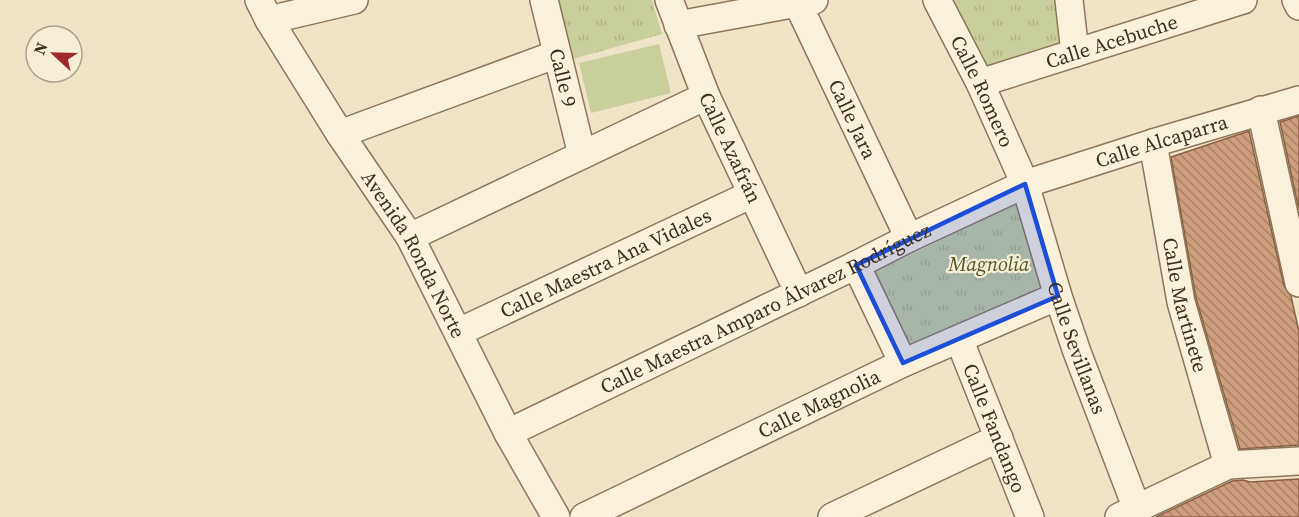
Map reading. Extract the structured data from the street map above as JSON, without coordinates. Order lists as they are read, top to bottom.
{
  "streets": {
    "street": [
      "Calle Acebuche",
      "Calle 9",
      "Calle Romero",
      "Calle Jara",
      "Calle Alcaparra",
      "Calle Azafrán",
      "Avenida Ronda Norte",
      "Calle Maestra Ana Vidales",
      "Calle Martinete",
      "Calle Maestra Amparo Álvarez Rodríguez",
      "Calle Sevillanas",
      "Calle Magnolia",
      "Calle Fandango"
    ]
  },
  "crossings": [
    ["Calle Acebuche", "Calle Romero"],
    ["Calle Romero", "Calle Alcaparra"],
    ["Calle Romero", "Calle Maestra Amparo Álvarez Rodríguez"],
    ["Calle Romero", "Calle Sevillanas"],
    ["Calle Jara", "Calle Maestra Amparo Álvarez Rodríguez"],
    ["Calle Alcaparra", "Calle Martinete"],
    ["Calle Alcaparra", "Calle Maestra Amparo Álvarez Rodríguez"],
    ["Calle Alcaparra", "Calle Sevillanas"],
    ["Calle Azafrán", "Calle Maestra Ana Vidales"],
    ["Calle Azafrán", "Calle Maestra Amparo Álvarez Rodríguez"],
    ["Avenida Ronda Norte", "Calle Maestra Ana Vidales"],
    ["Avenida Ronda Norte", "Calle Maestra Amparo Álvarez Rodríguez"],
    ["Calle Maestra Amparo Álvarez Rodríguez", "Calle Sevillanas"],
    ["Calle Sevillanas", "Calle Magnolia"],
    ["Calle Magnolia", "Calle Fandango"]
  ],
  "parks": ["Magnolia"],
  "north": "left"
}
